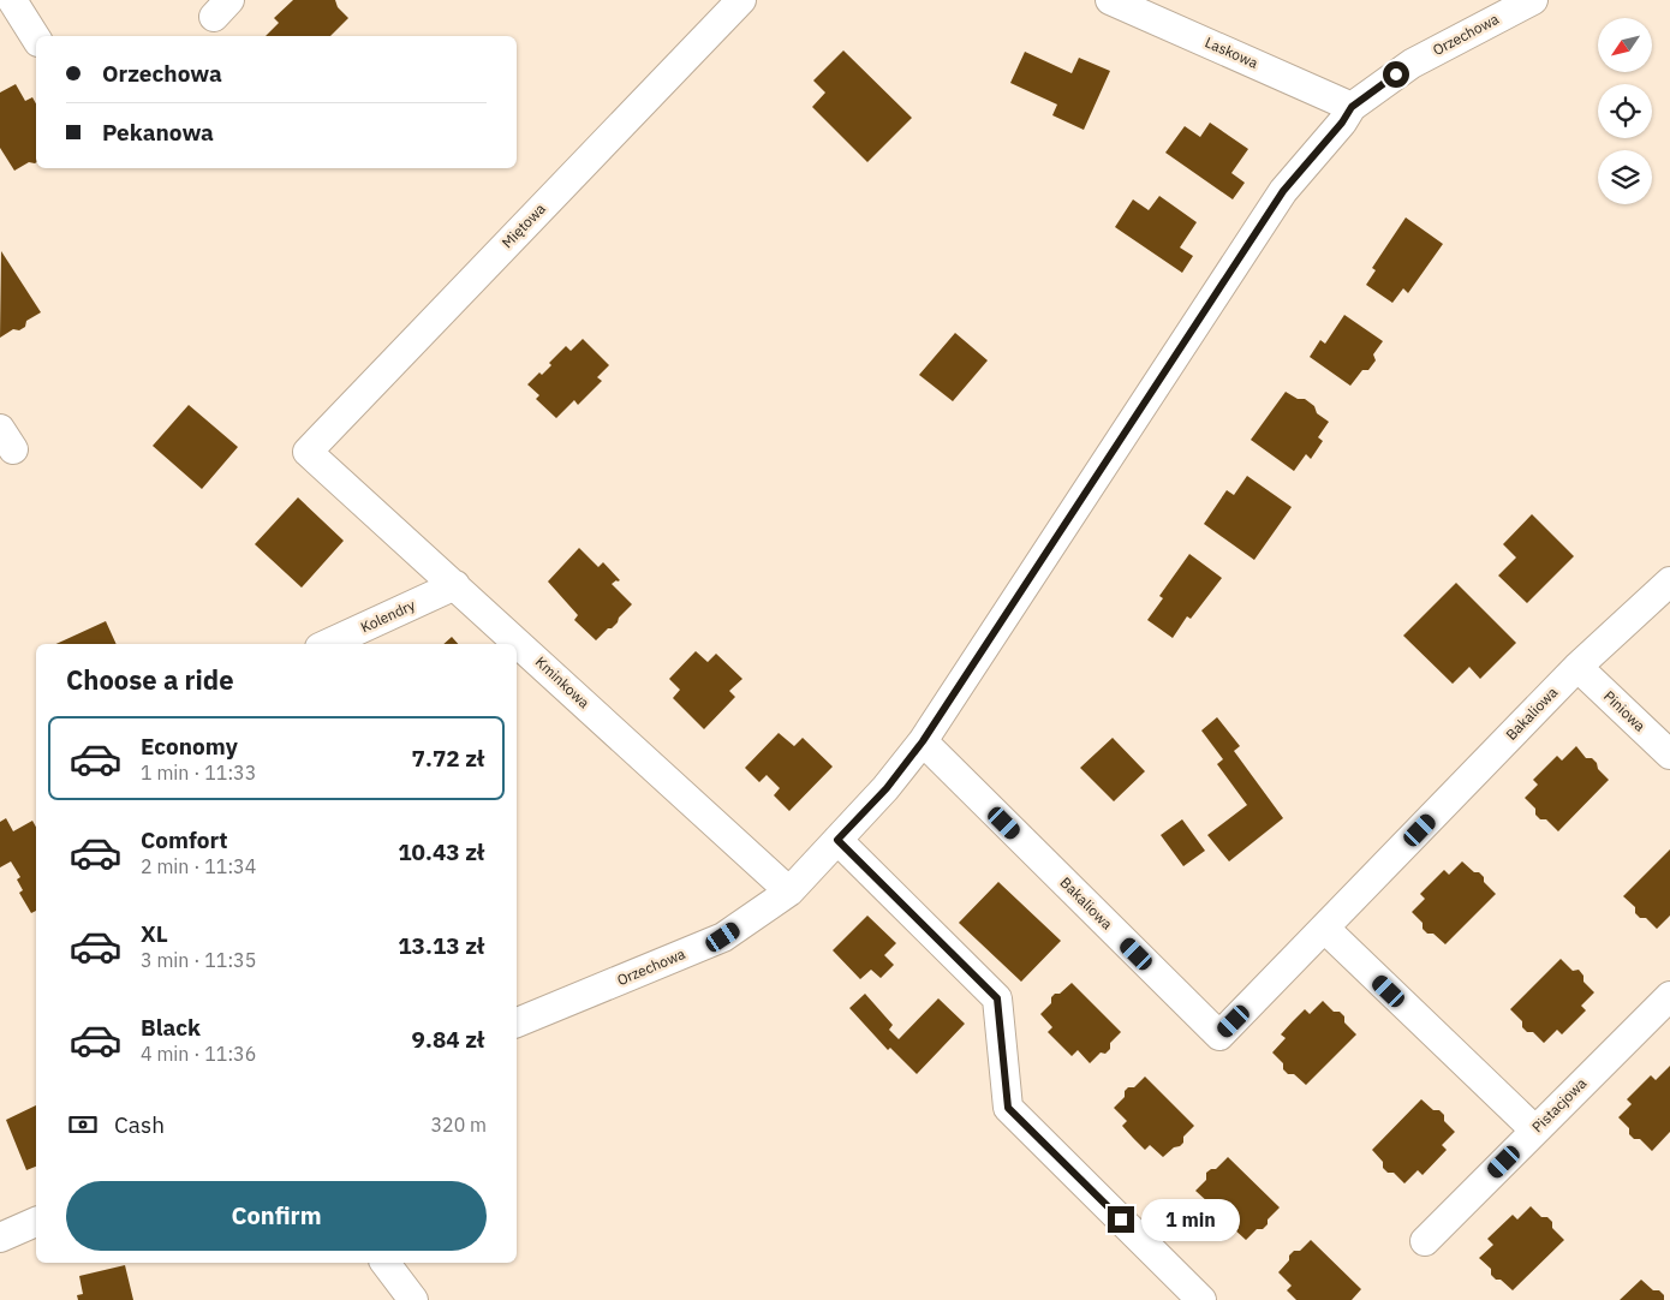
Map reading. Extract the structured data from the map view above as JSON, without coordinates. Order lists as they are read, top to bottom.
{
  "streets": {
    "street": [
      "Orzechowa",
      "Laskowa",
      "Miętowa",
      "Kolendry",
      "Kminkowa",
      "Piniowa",
      "Bakaliowa",
      "Pistacjowa"
    ]
  },
  "crossings": [
    ["Orzechowa", "Laskowa"],
    ["Orzechowa", "Kminkowa"],
    ["Orzechowa", "Bakaliowa"],
    ["Miętowa", "Kminkowa"],
    ["Kolendry", "Kminkowa"],
    ["Piniowa", "Bakaliowa"]
  ],
  "north": "bottom left",
  "page": {
    "banner": ["Orzechowa", "Pekanowa"],
    "heading": "Choose a ride",
    "list": [
      {
        "name": "Economy",
        "note": "1 min · 11:33",
        "value": "7.72 zł"
      },
      {
        "name": "Comfort",
        "note": "2 min · 11:34",
        "value": "10.43 zł"
      },
      {
        "name": "XL",
        "note": "3 min · 11:35",
        "value": "13.13 zł"
      },
      {
        "name": "Black",
        "note": "4 min · 11:36",
        "value": "9.84 zł"
      }
    ],
    "pay": ["Cash", "320 m"],
    "buttons": "Confirm",
    "bubble": "1 min"
  }
}
